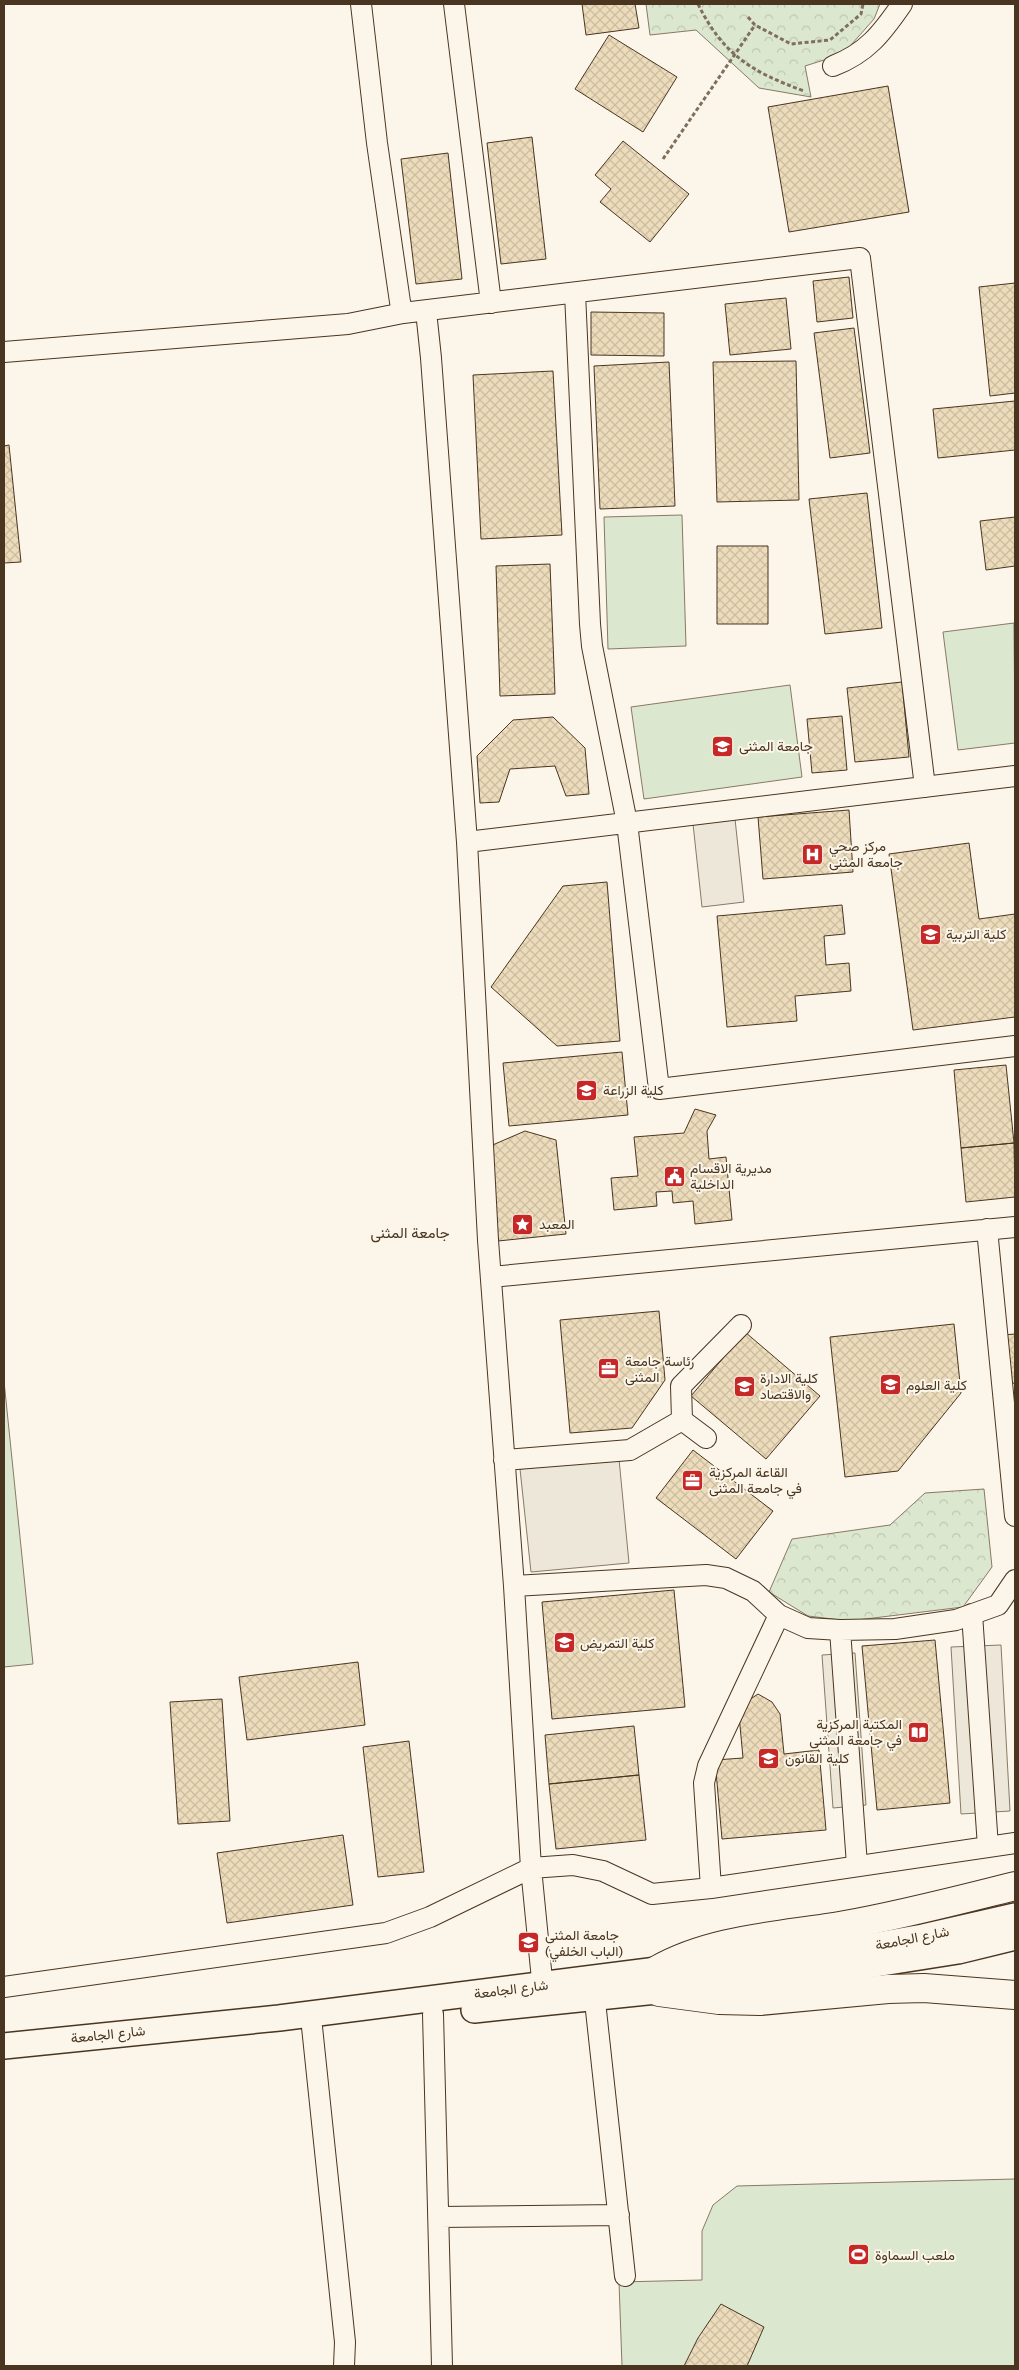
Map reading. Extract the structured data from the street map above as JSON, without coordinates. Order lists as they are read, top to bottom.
{
  "streets": {
    "main road": ["شارع الجامعة"]
  },
  "districts": ["جامعة المثنى"],
  "places": {
    "school or university": [
      "جامعة المثنى",
      "كلية التربية",
      "كلية الزراعة",
      "كلية العلوم",
      "كلية الادارة والاقتصاد",
      "كلية التمريض",
      "كلية القانون",
      "جامعة المثنى (الباب الخلفي)"
    ],
    "hospital": ["مركز صحي جامعة المثنى"],
    "public building": ["مديرية الاقسام الداخلية"],
    "place": ["المعبد"],
    "office": ["رئاسة جامعة المثنى", "القاعة المركزية في جامعة المثنى"],
    "library": ["المكتبة المركزية في جامعة المثنى"],
    "sports": ["ملعب السماوة"]
  }
}
